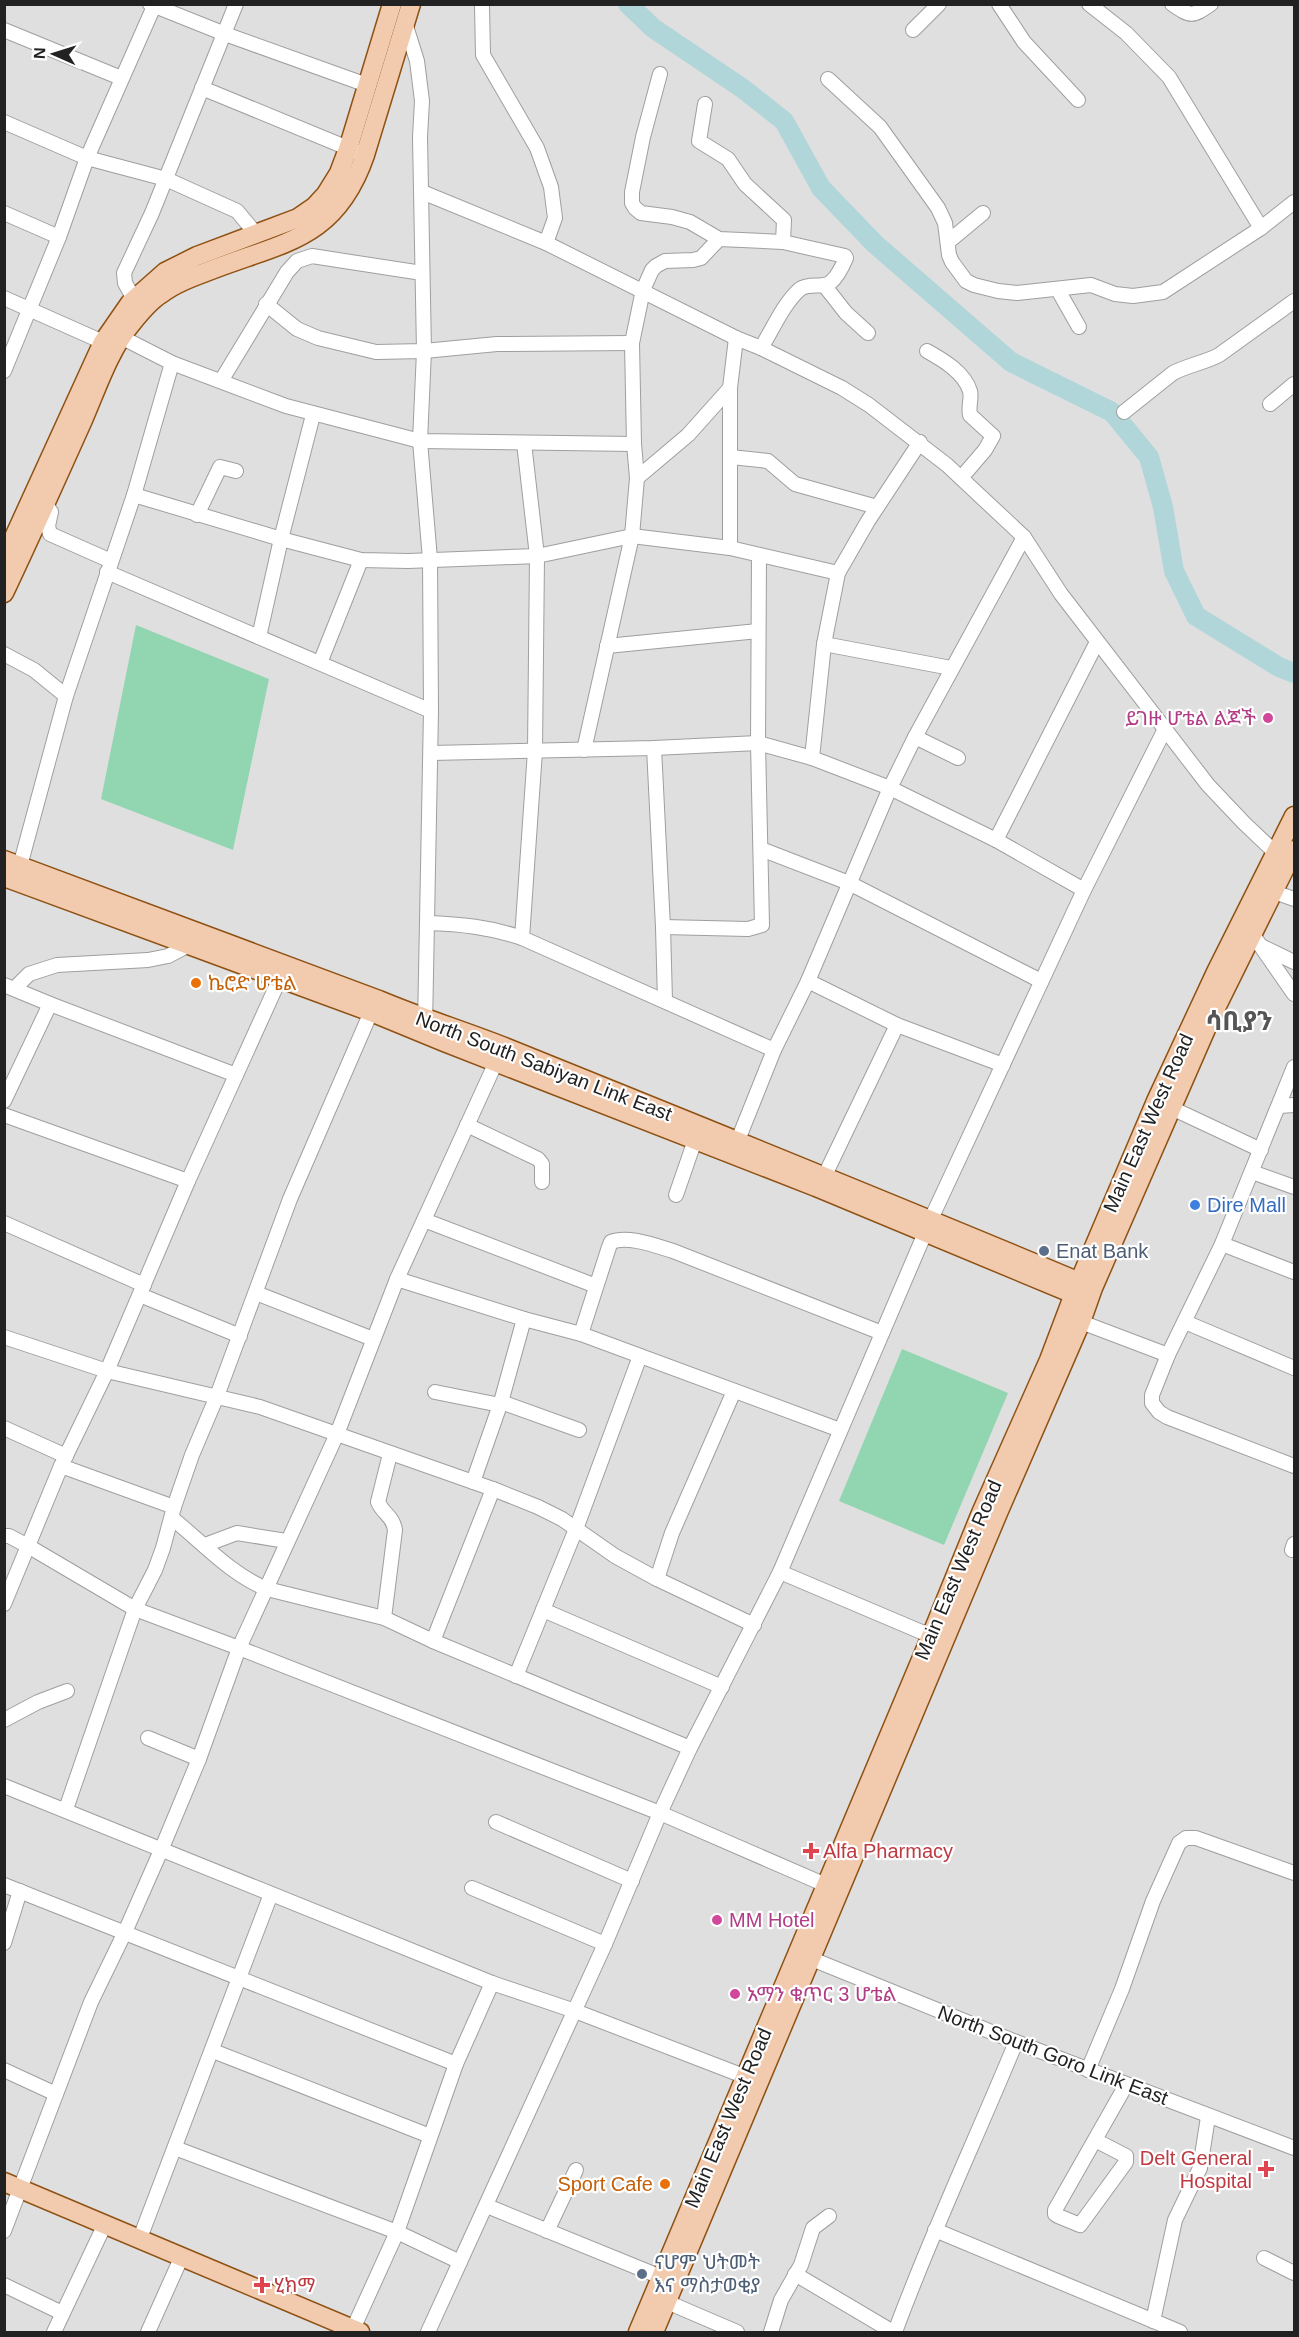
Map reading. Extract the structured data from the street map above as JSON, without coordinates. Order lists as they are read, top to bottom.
{
  "streets": {
    "main road": ["North South Sabiyan Link East", "Main East West Road"],
    "street": ["North South Goro Link East"]
  },
  "crossings": [
    ["North South Sabiyan Link East", "Main East West Road"],
    ["Main East West Road", "North South Goro Link East"]
  ],
  "districts": ["ሳቢያን"],
  "places": {
    "other": [
      "ይገዙ ሆቴል ልጆች",
      "ኬሮድ ሆቴል",
      "Dire Mall",
      "Enat Bank",
      "MM Hotel",
      "አማን ቁጥር 3 ሆቴል",
      "Sport Cafe",
      "ናሆም ህትመት እና ማስታወቂያ"
    ],
    "health": ["Alfa Pharmacy", "Delt General Hospital", "ሂክማ"]
  },
  "north": "left"
}
